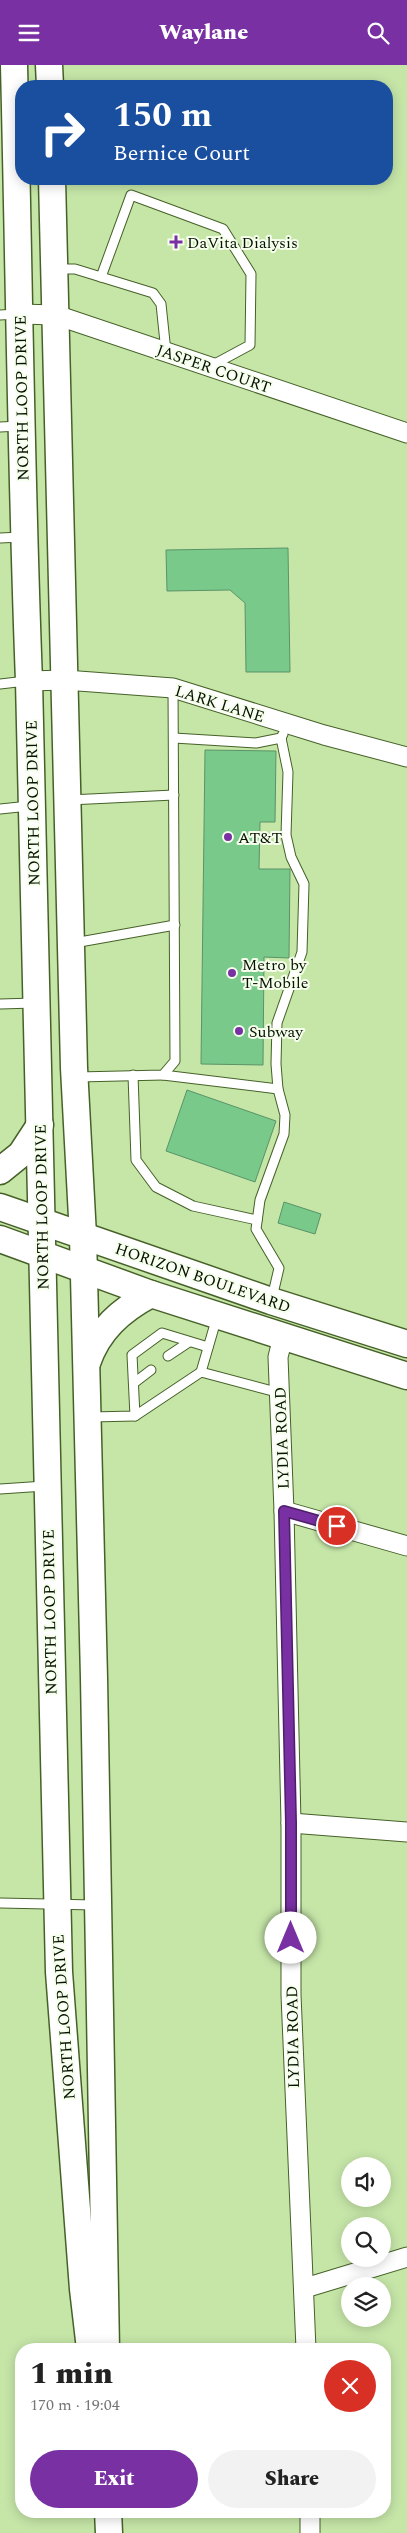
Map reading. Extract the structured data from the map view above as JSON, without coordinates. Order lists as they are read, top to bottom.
{
  "streets": {
    "main road": ["NORTH LOOP DRIVE", "HORIZON BOULEVARD"],
    "street": ["JASPER COURT", "LARK LANE", "LYDIA ROAD"]
  },
  "crossings": [
    ["JASPER COURT", "NORTH LOOP DRIVE"],
    ["NORTH LOOP DRIVE", "LARK LANE"],
    ["NORTH LOOP DRIVE", "HORIZON BOULEVARD"],
    ["HORIZON BOULEVARD", "LYDIA ROAD"]
  ],
  "places": {
    "health": ["DaVita Dialysis"],
    "other": ["AT&T", "Metro by T-Mobile", "Subway"]
  },
  "page": {
    "header": "Waylane",
    "turn": ["150 m", "Bernice Court"],
    "heading": ["1 min", "170 m · 19:04"],
    "buttons": ["Exit", "Share"]
  }
}
